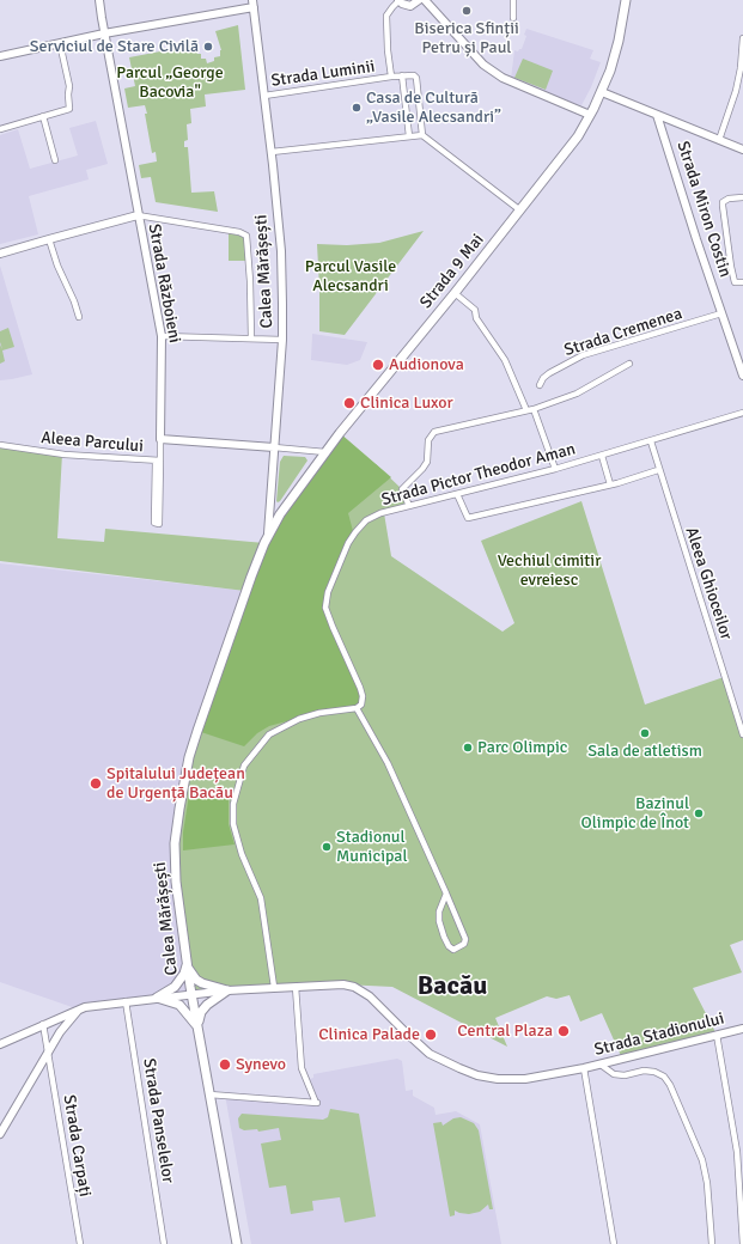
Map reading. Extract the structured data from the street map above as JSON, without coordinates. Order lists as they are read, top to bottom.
{
  "streets": {
    "main road": ["Calea Mărășești", "Strada 9 Mai"],
    "street": [
      "Strada Luminii",
      "Strada Miron Costin",
      "Strada Războieni",
      "Strada Cremenea",
      "Aleea Parcului",
      "Strada Pictor Theodor Aman",
      "Aleea Ghioceilor",
      "Strada Stadionului",
      "Strada Panselelor",
      "Strada Carpați"
    ]
  },
  "crossings": [
    ["Strada Luminii", "Calea Mărășești"],
    ["Strada Miron Costin", "Strada Cremenea"],
    ["Calea Mărășești", "Strada 9 Mai"],
    ["Calea Mărășești", "Strada Stadionului"],
    ["Strada Războieni", "Aleea Parcului"],
    ["Strada Pictor Theodor Aman", "Aleea Ghioceilor"],
    ["Strada Stadionului", "Strada Panselelor"],
    ["Strada Stadionului", "Strada Carpați"]
  ],
  "districts": ["Bacău"],
  "parks": ["Parcul „George Bacovia\"", "Parcul Vasile Alecsandri", "Vechiul cimitir evreiesc"],
  "places": [
    "Biserica Sfinții Petru și Paul",
    "Serviciul de Stare Civilă",
    "Casa de Cultură „Vasile Alecsandri”",
    "Audionova",
    "Clinica Luxor",
    "Sala de atletism",
    "Parc Olimpic",
    "Spitalului Județean de Urgență Bacău",
    "Bazinul Olimpic de Înot",
    "Stadionul Municipal",
    "Central Plaza",
    "Clinica Palade",
    "Synevo"
  ]
}
